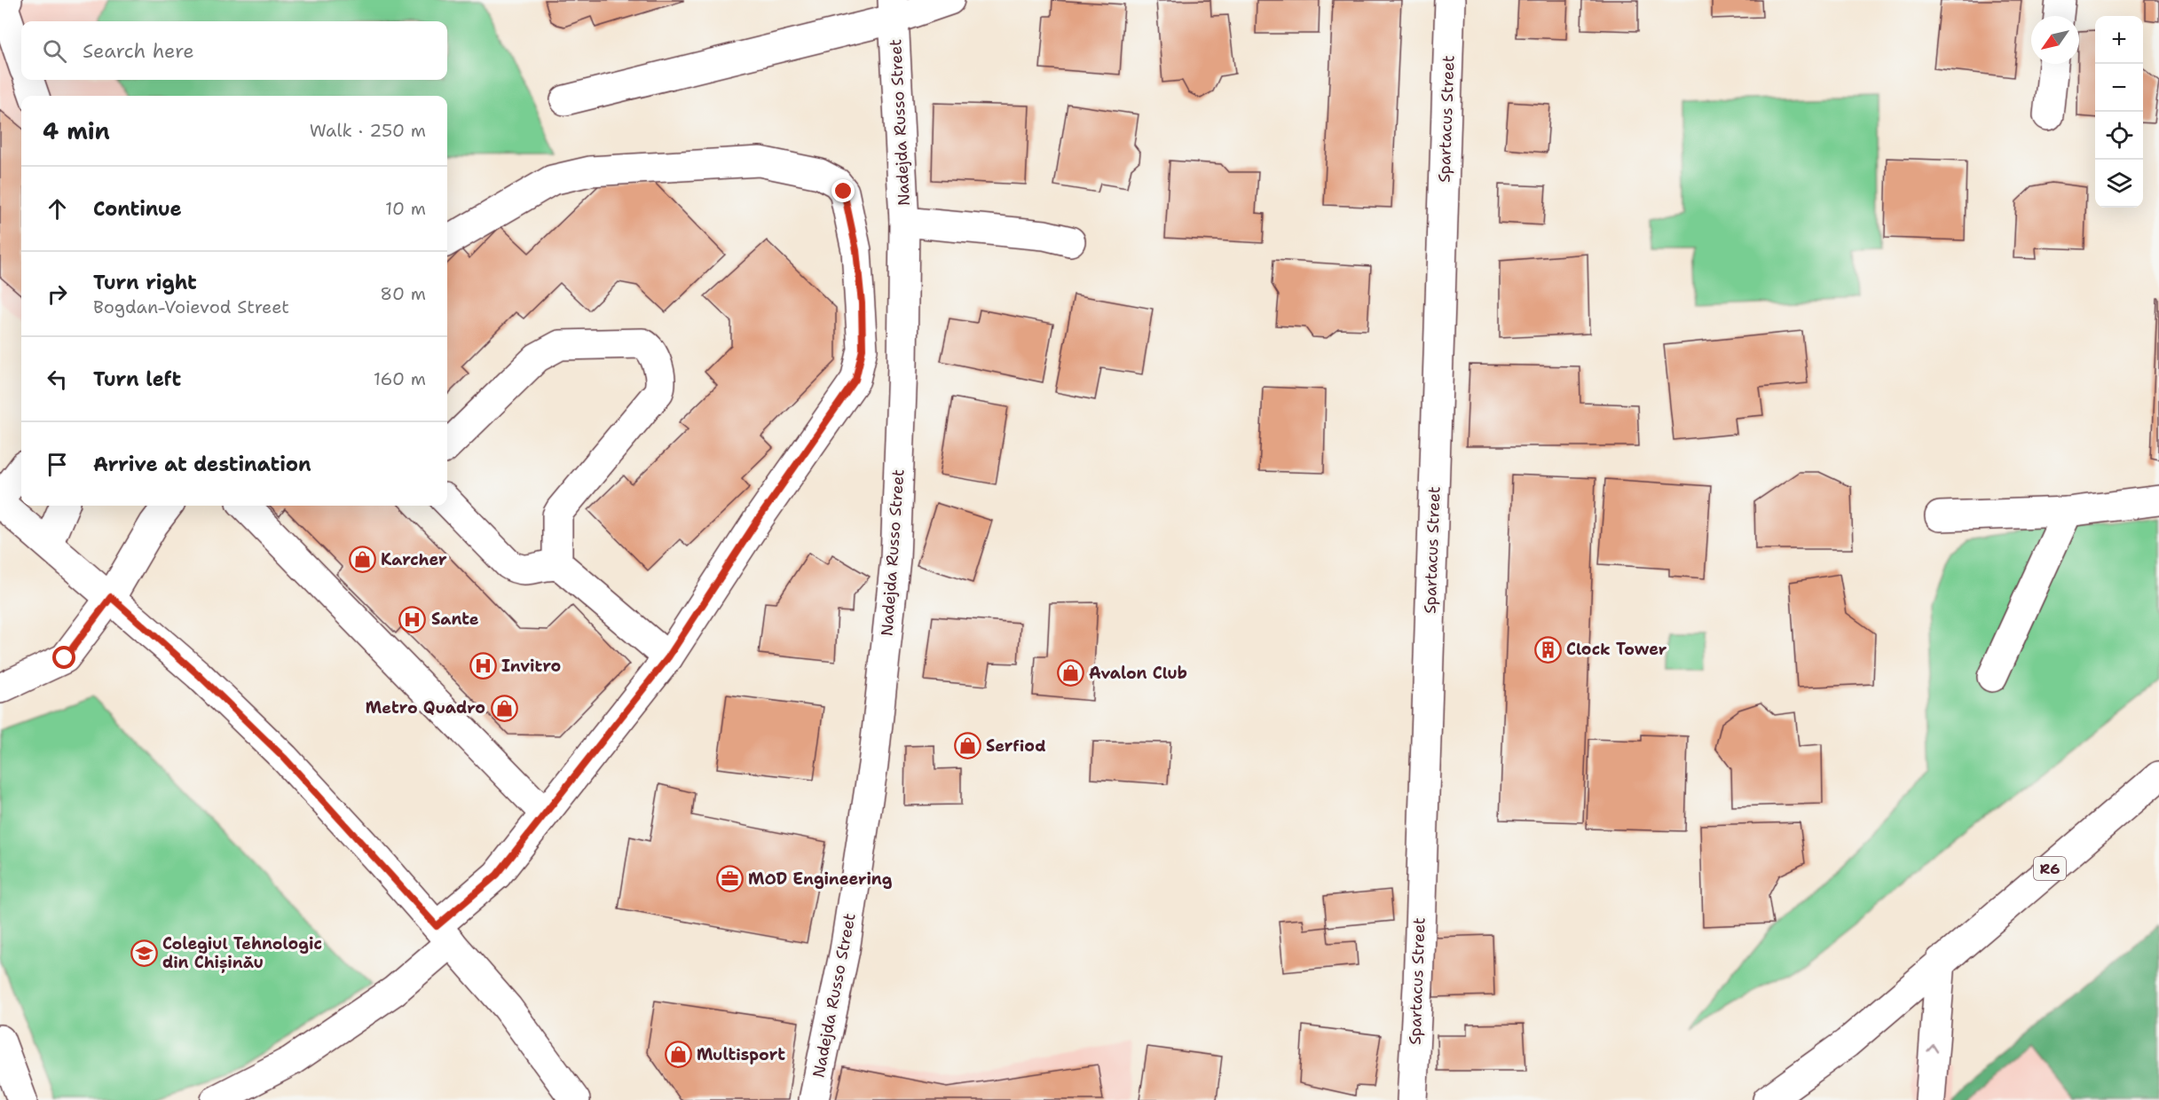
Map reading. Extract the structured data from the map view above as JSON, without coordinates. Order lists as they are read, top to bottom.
{
  "streets": {
    "street": ["Spartacus Street", "Nadejda Russo Street", "R6"]
  },
  "places": {
    "shop": [
      "Karcher",
      "Avalon Club",
      "Metro Quadro",
      "Serfiod",
      "Multisport"
    ],
    "hospital": ["Sante", "Invitro"],
    "building": ["Clock Tower"],
    "office": ["MOD Engineering"],
    "school or university": ["Colegiul Tehnologic din Chișinău"]
  },
  "north": "bottom left",
  "page": {
    "map_buttons": ["+", "−"],
    "search": "Search here",
    "heading": ["4 min", "Walk · 250 m"],
    "list": [
      ["Continue", "10 m"],
      ["Turn right", "Bogdan-Voievod Street", "80 m"],
      ["Turn left", "160 m"],
      "Arrive at destination"
    ]
  }
}
